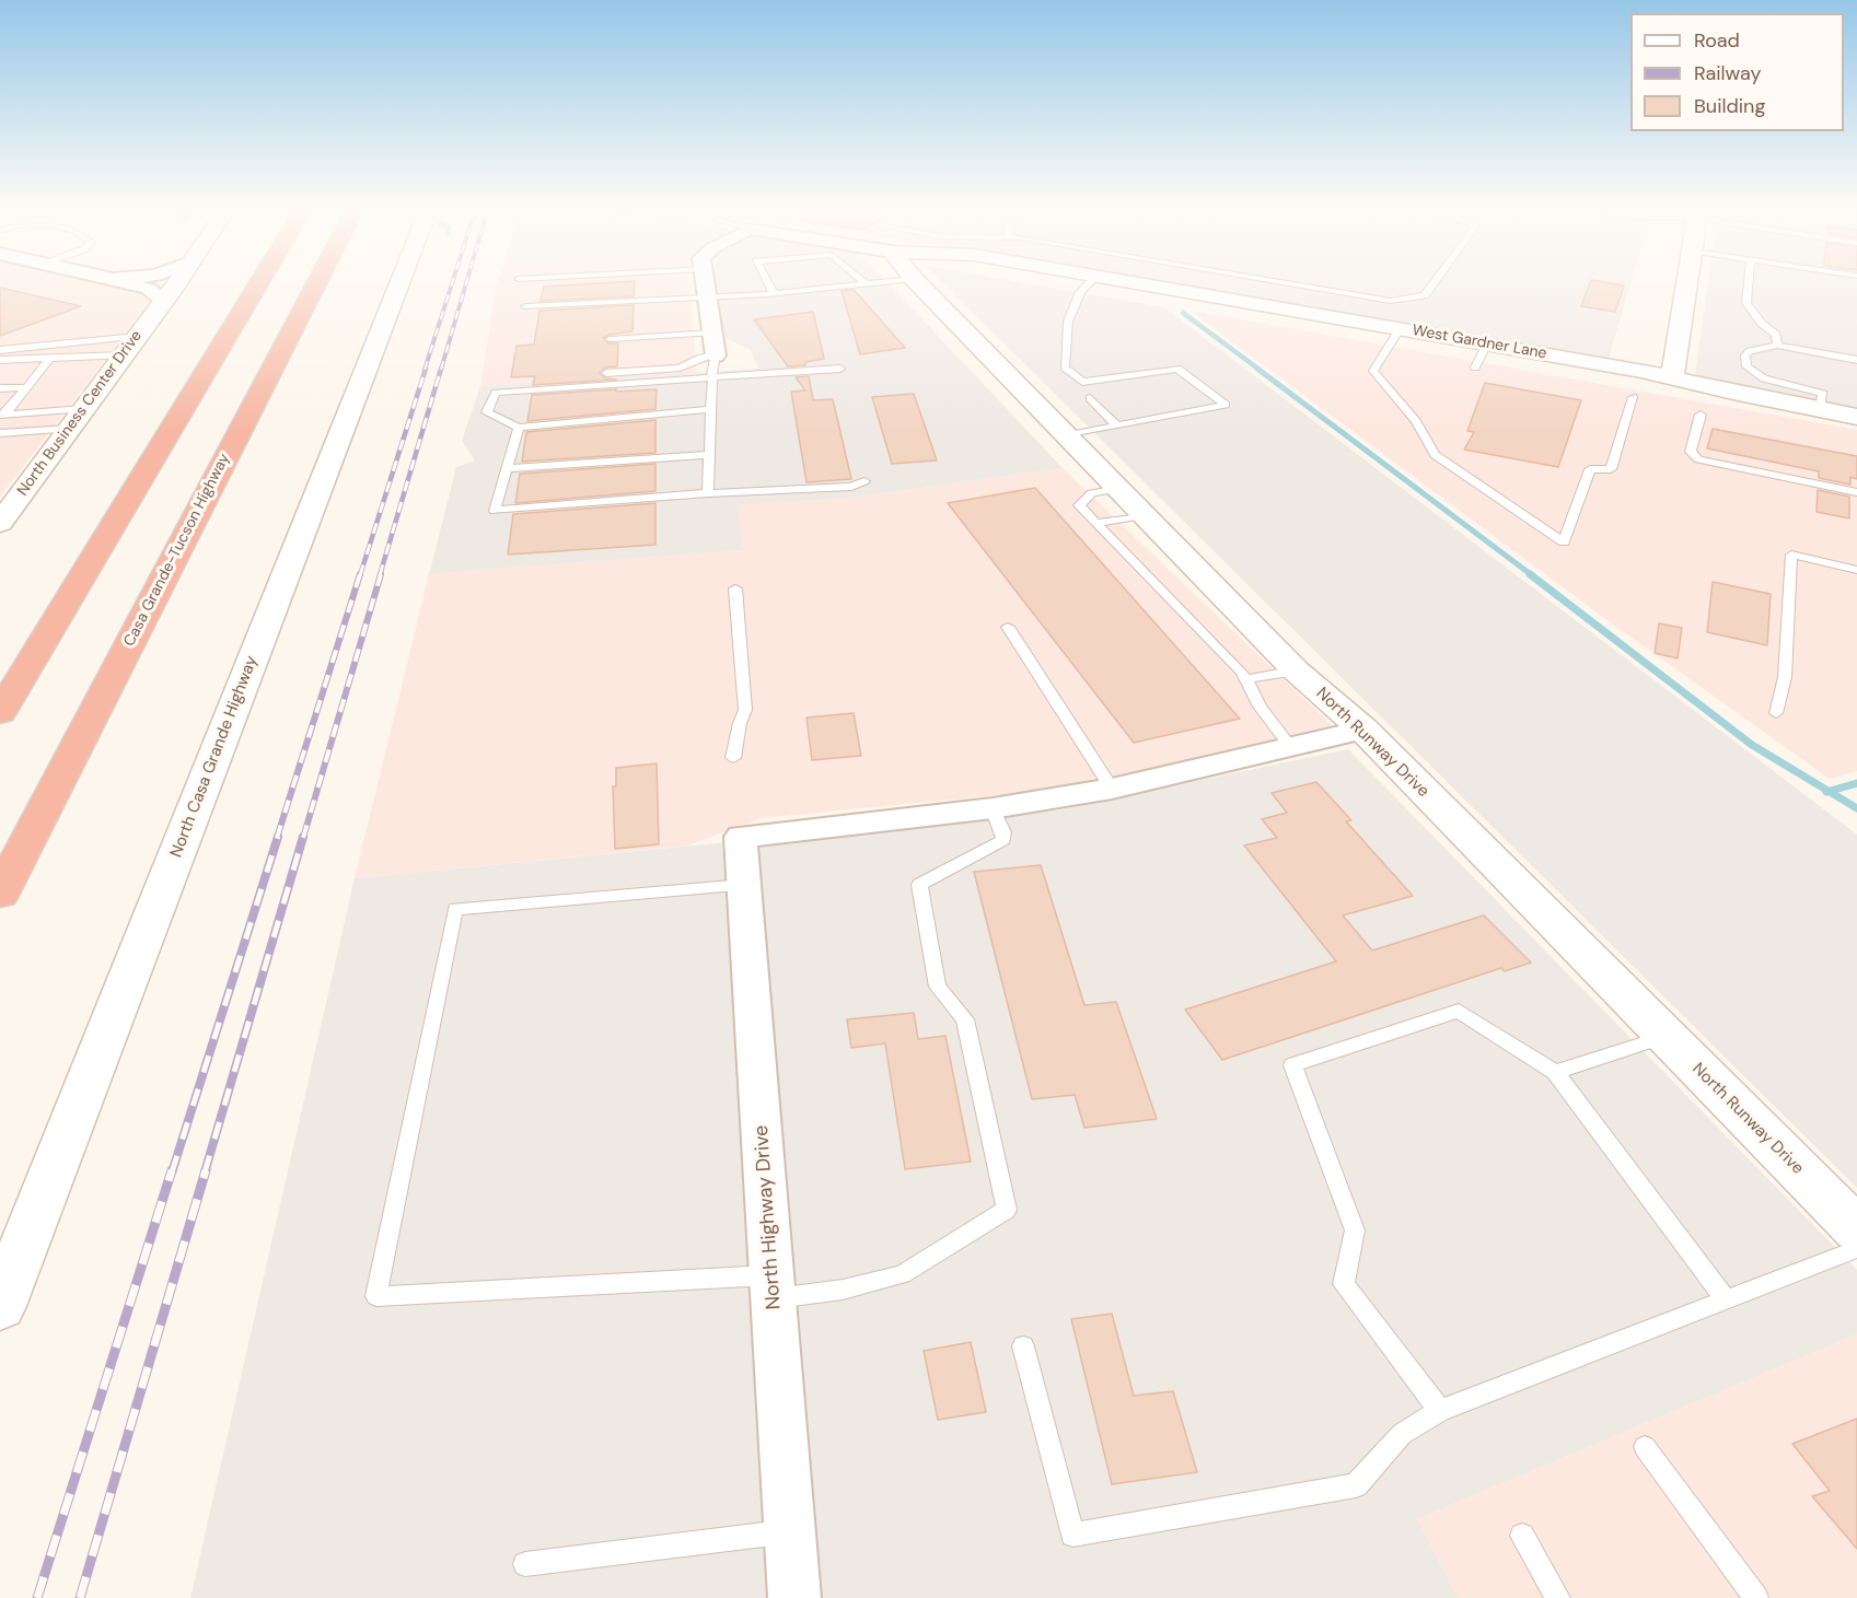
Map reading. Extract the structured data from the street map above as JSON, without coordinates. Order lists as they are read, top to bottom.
{
  "streets": {
    "highway": ["Casa Grande-Tucson Highway"],
    "street": [
      "West Gardner Lane",
      "North Business Center Drive",
      "North Runway Drive",
      "North Casa Grande Highway",
      "North Highway Drive"
    ]
  },
  "legend": ["Road", "Railway", "Building"]
}
